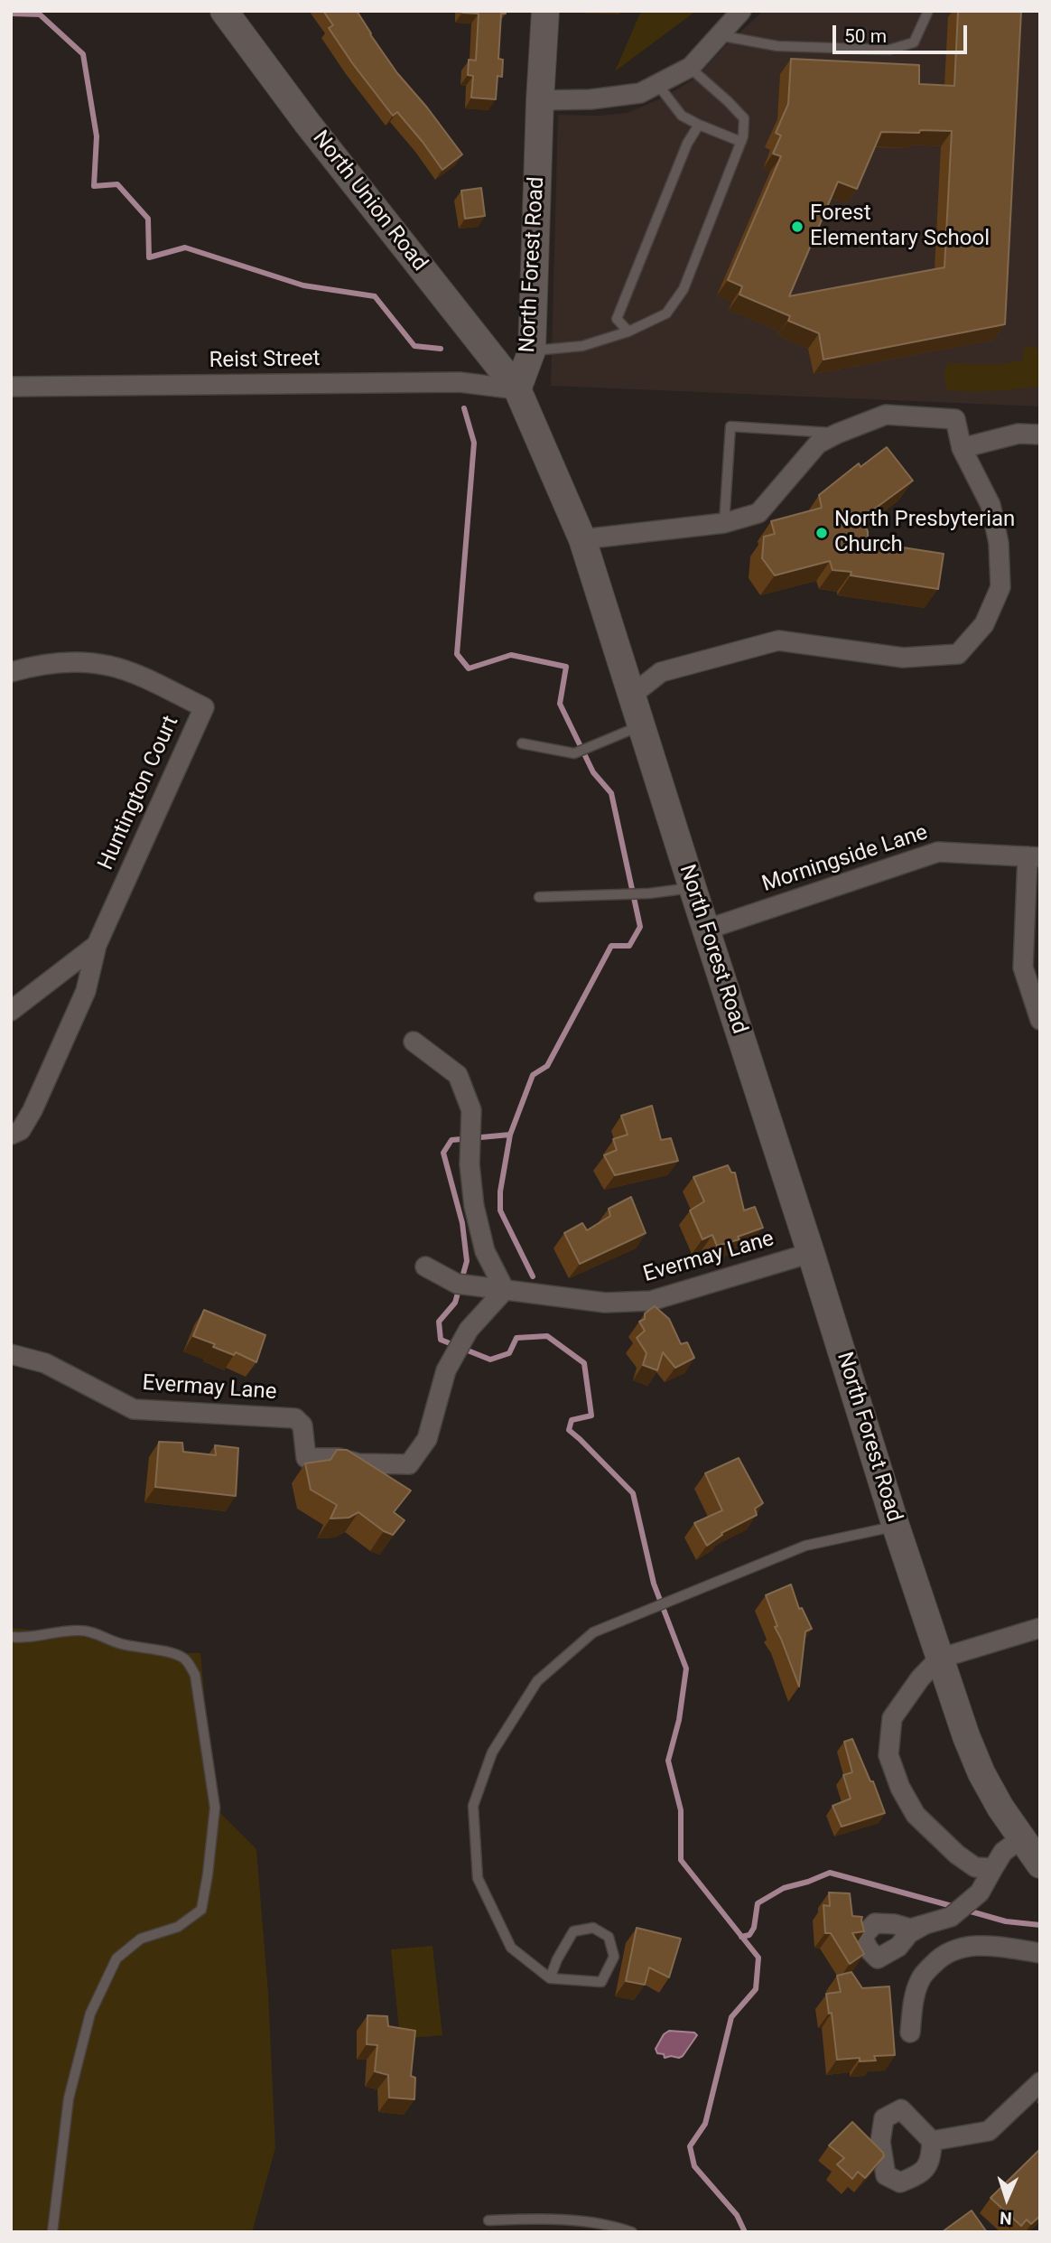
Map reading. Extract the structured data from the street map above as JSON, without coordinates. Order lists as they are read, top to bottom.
{
  "streets": {
    "main road": ["North Union Road", "North Forest Road"],
    "street": [
      "Reist Street",
      "Huntington Court",
      "Morningside Lane",
      "Evermay Lane"
    ]
  },
  "crossings": [
    ["North Union Road", "North Forest Road"],
    ["North Union Road", "Reist Street"],
    ["North Forest Road", "Reist Street"],
    ["North Forest Road", "Morningside Lane"],
    ["North Forest Road", "Evermay Lane"]
  ],
  "places": ["Forest Elementary School", "North Presbyterian Church"],
  "scale_bar": "50 m",
  "north": "bottom"
}
